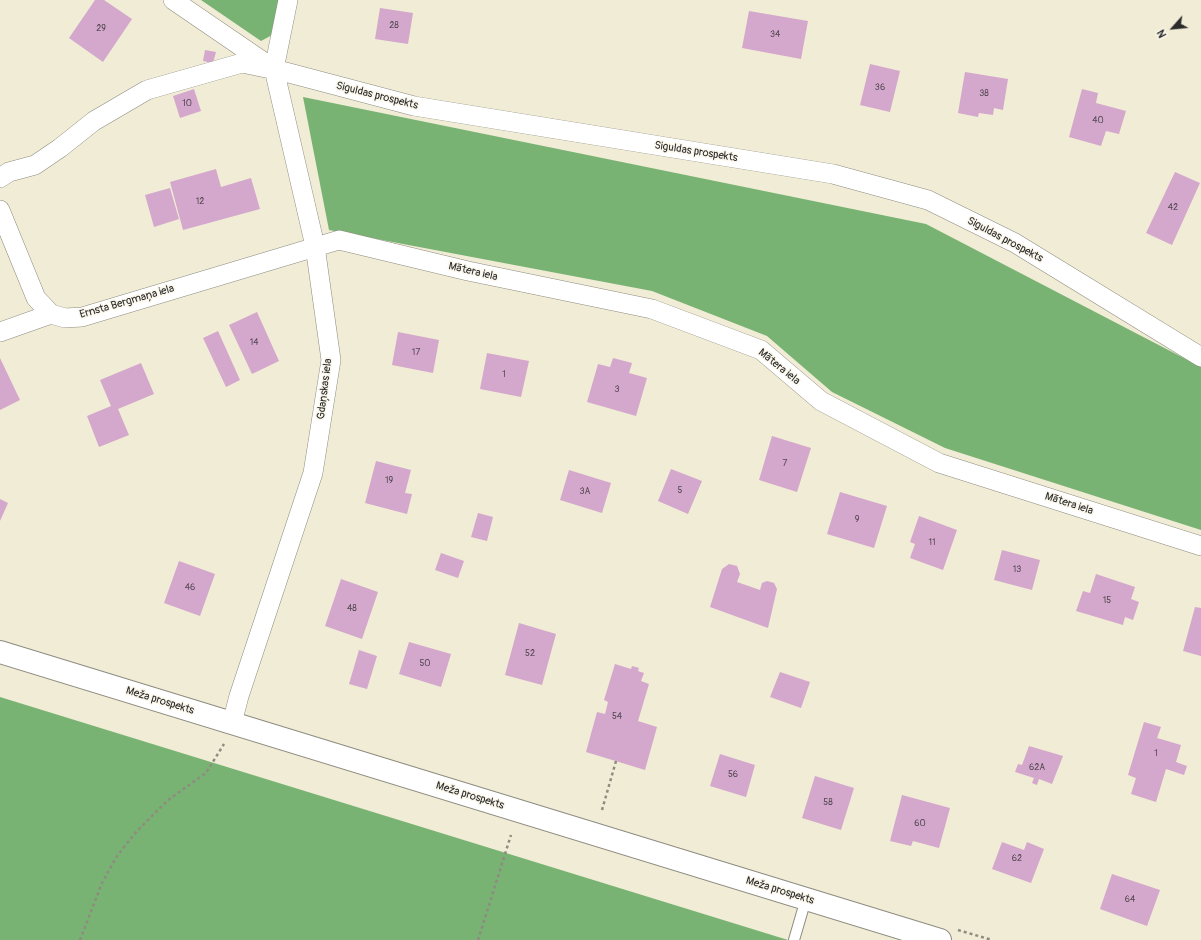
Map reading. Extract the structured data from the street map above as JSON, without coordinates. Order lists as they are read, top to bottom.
{
  "streets": {
    "street": [
      "Siguldas prospekts",
      "Mātera iela",
      "Ernsta Bergmaņa iela",
      "Gdaņskas iela",
      "Meža prospekts"
    ]
  },
  "crossings": [
    ["Siguldas prospekts", "Gdaņskas iela"],
    ["Mātera iela", "Ernsta Bergmaņa iela"],
    ["Mātera iela", "Gdaņskas iela"],
    ["Ernsta Bergmaņa iela", "Gdaņskas iela"],
    ["Gdaņskas iela", "Meža prospekts"]
  ],
  "house_numbers": [
    "28",
    "29",
    "34",
    "36",
    "38",
    "10",
    "40",
    "12",
    "42",
    "14",
    "17",
    "1",
    "3",
    "7",
    "19",
    "5",
    "3A",
    "9",
    "11",
    "13",
    "46",
    "15",
    "48",
    "52",
    "50",
    "54",
    "1",
    "62A",
    "56",
    "58",
    "60",
    "62",
    "64"
  ],
  "north": "bottom left"
}
